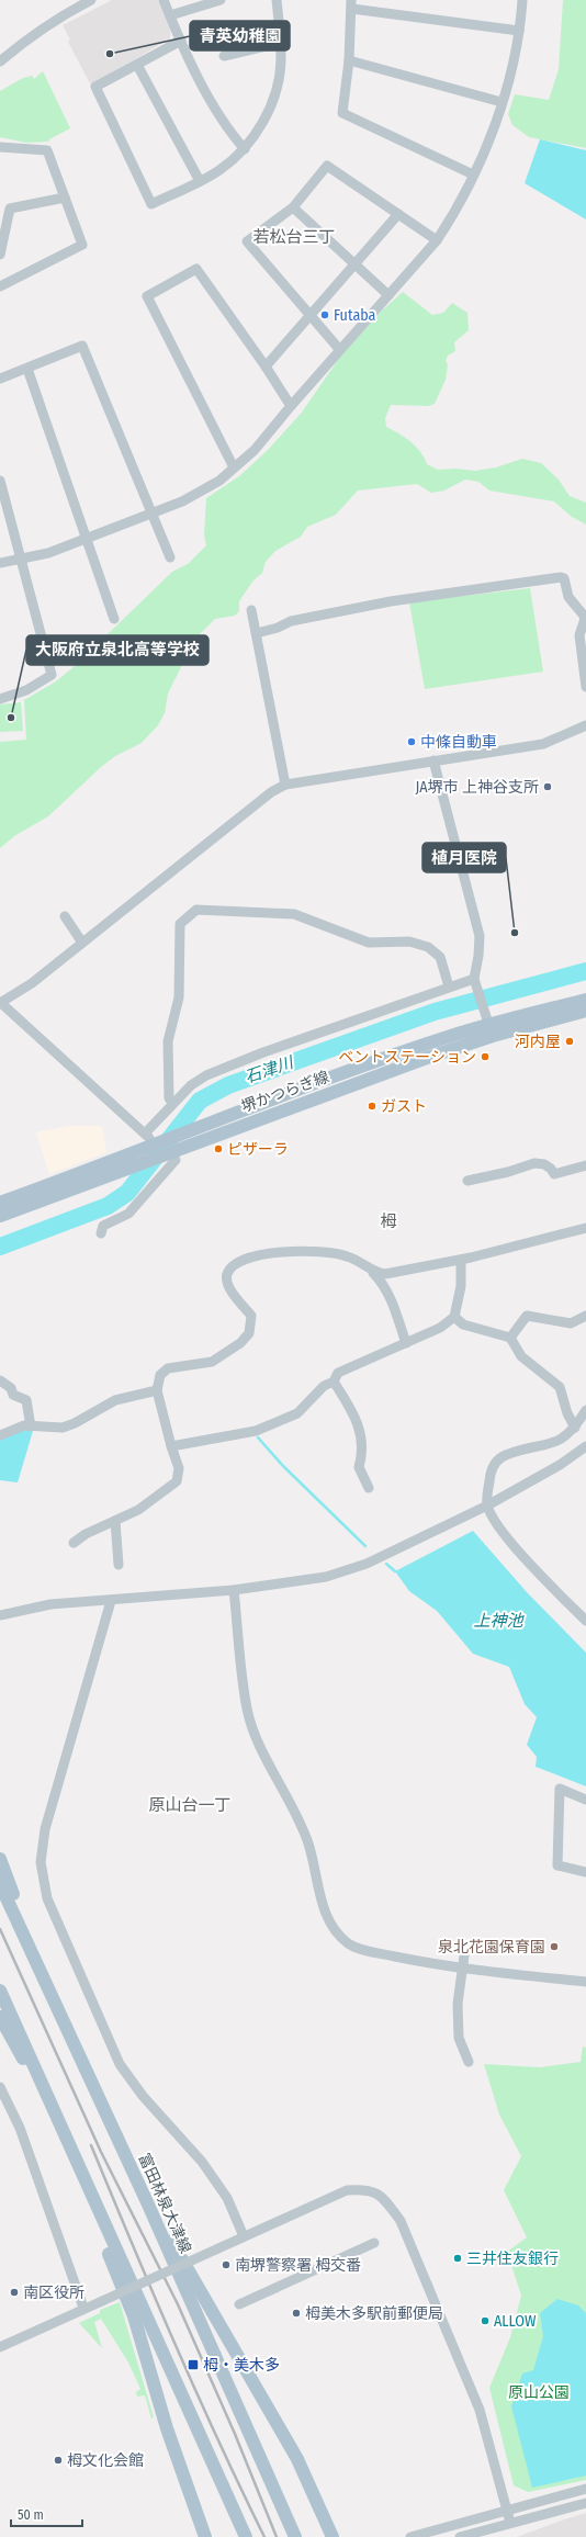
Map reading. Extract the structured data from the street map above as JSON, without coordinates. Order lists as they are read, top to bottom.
{
  "streets": {
    "main road": ["堺かつらぎ線", "富田林泉大津線"]
  },
  "districts": ["若松台三丁", "栂", "原山台一丁"],
  "water": ["石津川", "上神池"],
  "parks": ["原山公園"],
  "places": {
    "other": [
      "青英幼稚園",
      "Futaba",
      "大阪府立泉北高等学校",
      "中條自動車",
      "JA堺市 上神谷支所",
      "植月医院",
      "河内屋",
      "ベントステーション",
      "ガスト",
      "ピザーラ",
      "泉北花園保育園",
      "三井住友銀行",
      "南堺警察署 栂交番",
      "南区役所",
      "栂美木多駅前郵便局",
      "ALLOW",
      "栂文化会館"
    ],
    "transit": ["栂・美木多"]
  },
  "scale_bar": "50 m"
}
